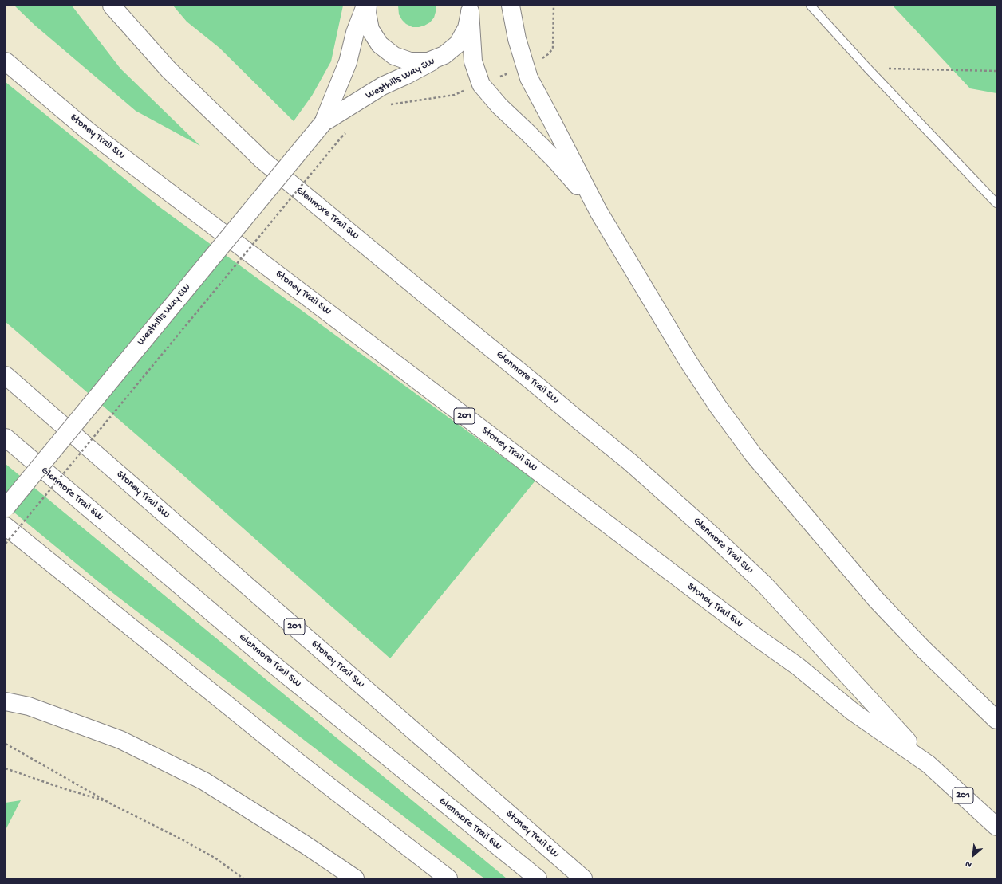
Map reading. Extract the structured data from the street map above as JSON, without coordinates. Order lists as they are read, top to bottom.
{
  "streets": {
    "main road": [
      "Westhills Way SW",
      "Stoney Trail SW",
      "Glenmore Trail SW",
      "201"
    ]
  },
  "crossings": [
    ["Stoney Trail SW", "Glenmore Trail SW"]
  ],
  "north": "bottom left"
}
